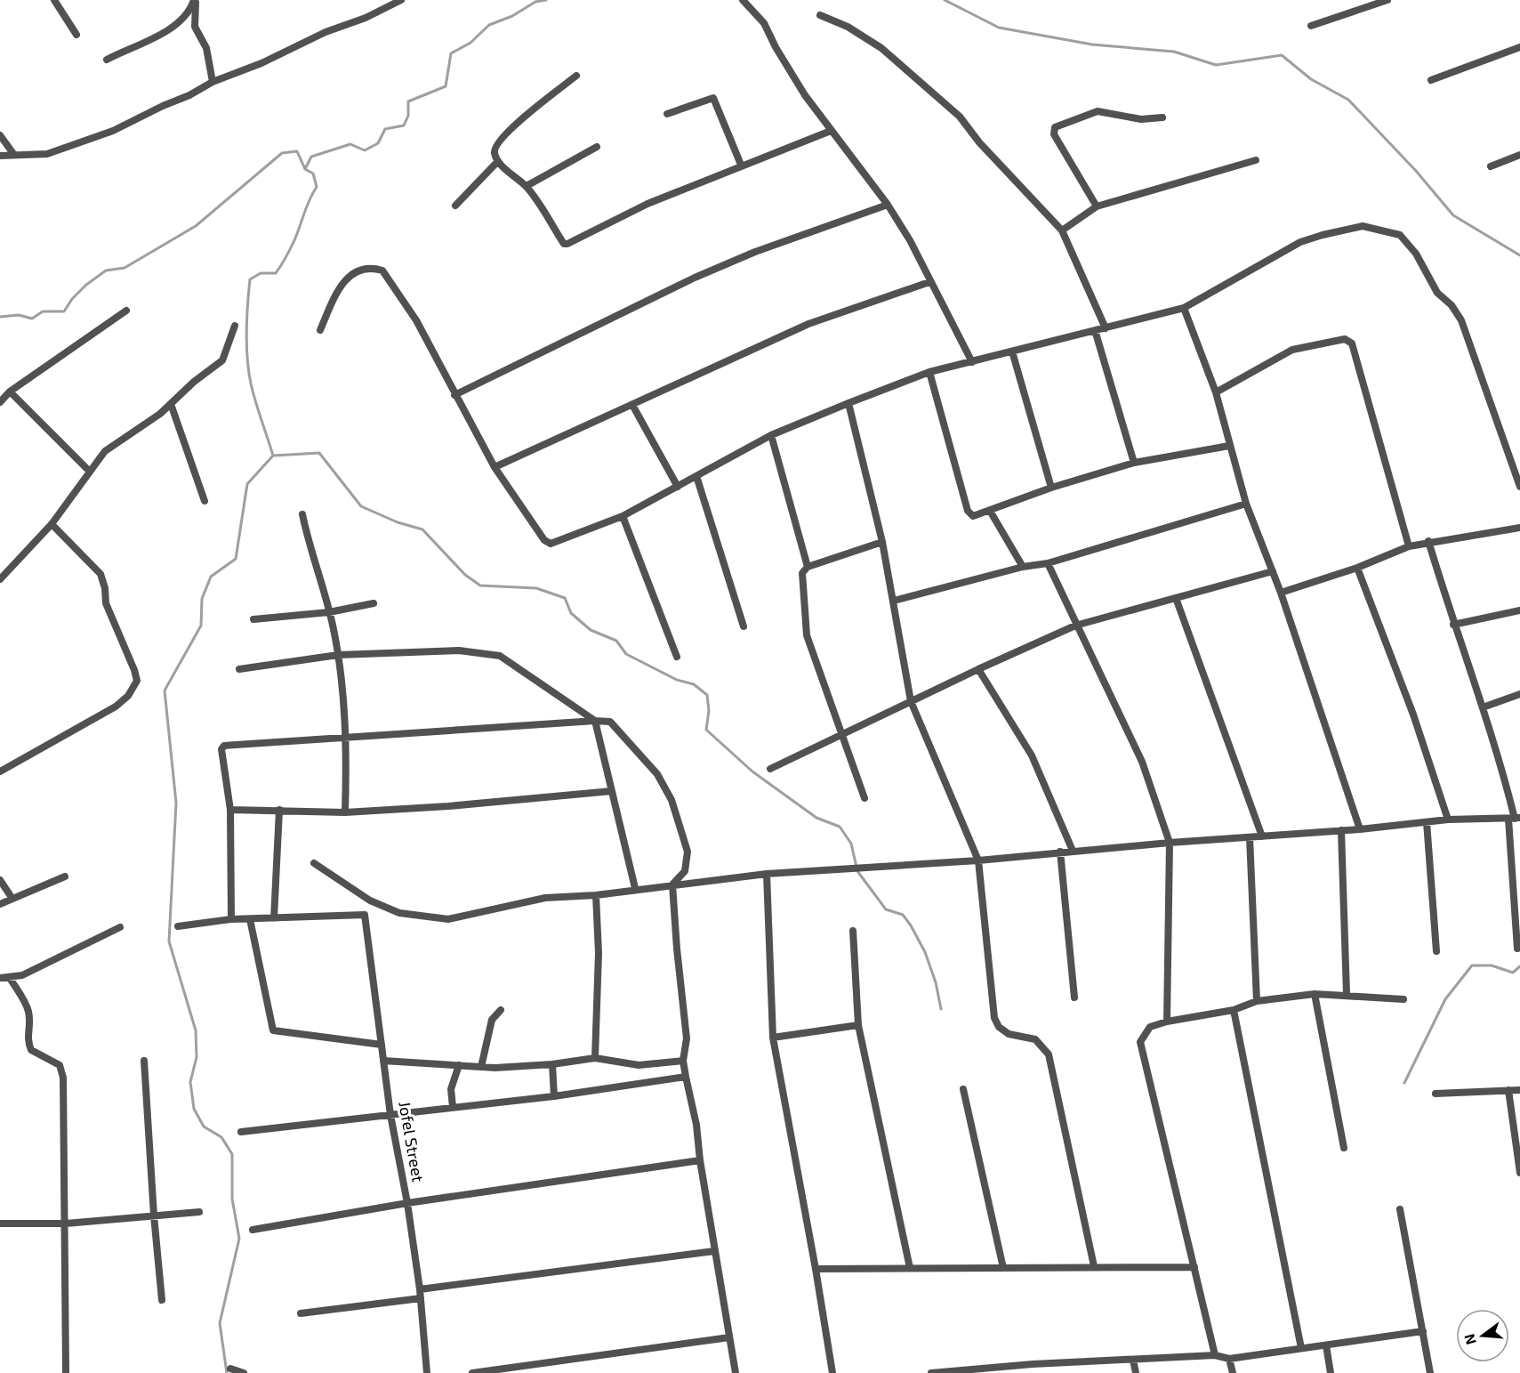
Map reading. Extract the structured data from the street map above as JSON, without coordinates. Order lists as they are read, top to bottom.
{
  "streets": {
    "street": ["Jofel Street"]
  },
  "north": "left"
}
